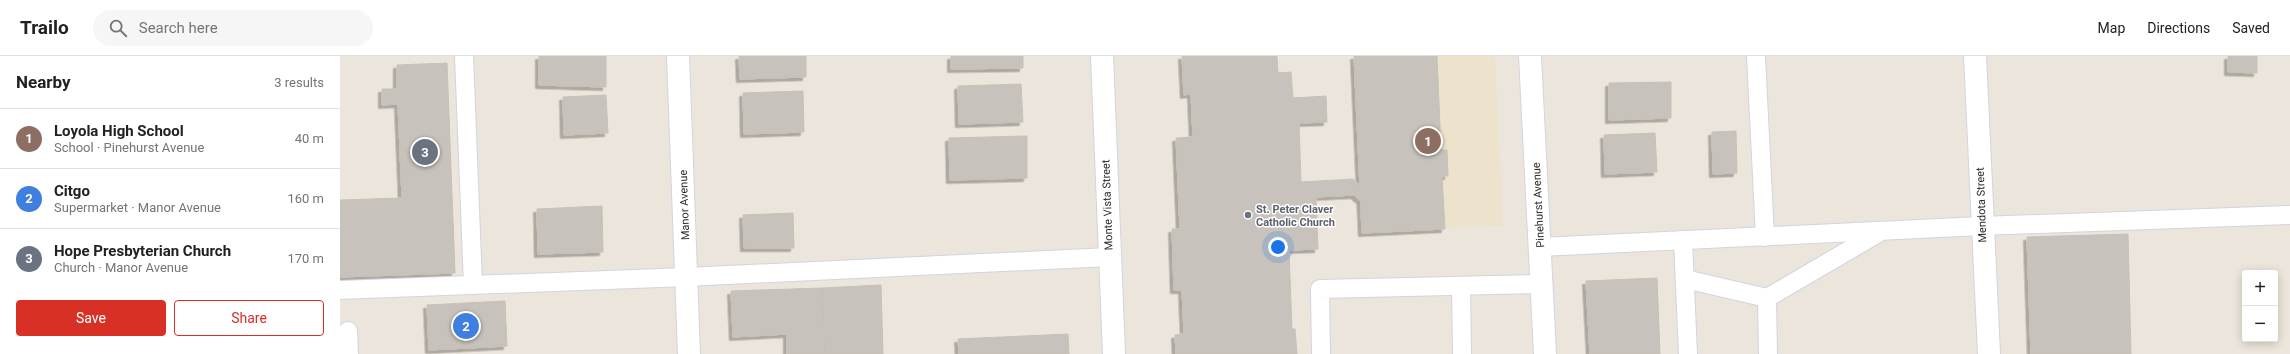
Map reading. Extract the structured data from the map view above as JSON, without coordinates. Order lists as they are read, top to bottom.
{
  "streets": {
    "street": [
      "Manor Avenue",
      "Monte Vista Street",
      "Pinehurst Avenue",
      "Mendota Street"
    ]
  },
  "places": ["St. Peter Claver Catholic Church"],
  "page": {
    "header": "Trailo",
    "search": "Search here",
    "nav": ["Map", "Directions", "Saved"],
    "heading": ["Nearby", "3 results"],
    "list": [
      {
        "mark": "1",
        "name": "Loyola High School",
        "note": "School · Pinehurst Avenue",
        "value": "40 m"
      },
      {
        "mark": "2",
        "name": "Citgo",
        "note": "Supermarket · Manor Avenue",
        "value": "160 m"
      },
      {
        "mark": "3",
        "name": "Hope Presbyterian Church",
        "note": "Church · Manor Avenue",
        "value": "170 m"
      }
    ],
    "pins": ["1", "3", "2"],
    "map_buttons": ["+", "−"],
    "buttons": ["Save", "Share"]
  }
}
